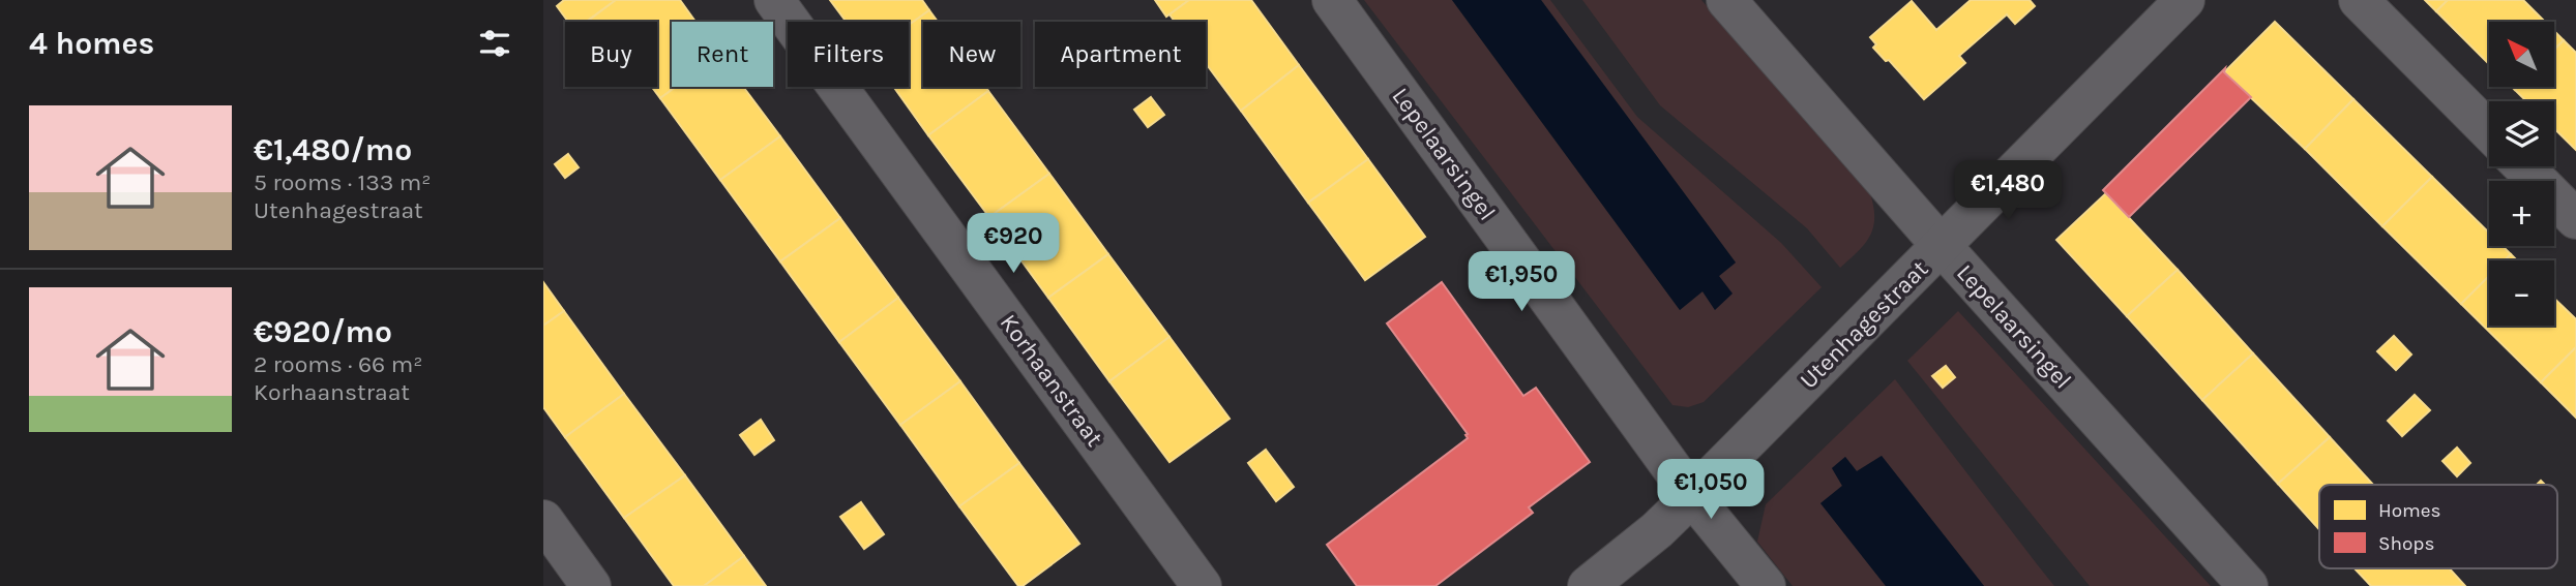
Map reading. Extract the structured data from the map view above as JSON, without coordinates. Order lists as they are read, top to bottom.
{
  "streets": {
    "street": ["Lepelaarsingel", "Utenhagestraat", "Korhaanstraat"]
  },
  "crossings": [
    ["Lepelaarsingel", "Utenhagestraat"]
  ],
  "legend": ["Homes", "Shops"],
  "north": "top left",
  "page": {
    "heading": "4 homes",
    "map_buttons": ["+", "−"],
    "chip": [
      "Buy",
      "Rent",
      "Filters",
      "New",
      "Apartment"
    ],
    "list": [
      {
        "name": "€1,480/mo",
        "note": "5 rooms · 133 m² · Utenhagestraat"
      },
      {
        "name": "€920/mo",
        "note": "2 rooms · 66 m² · Korhaanstraat"
      }
    ],
    "price": [
      "€1,480",
      "€920",
      "€1,950",
      "€1,050"
    ]
  }
}
